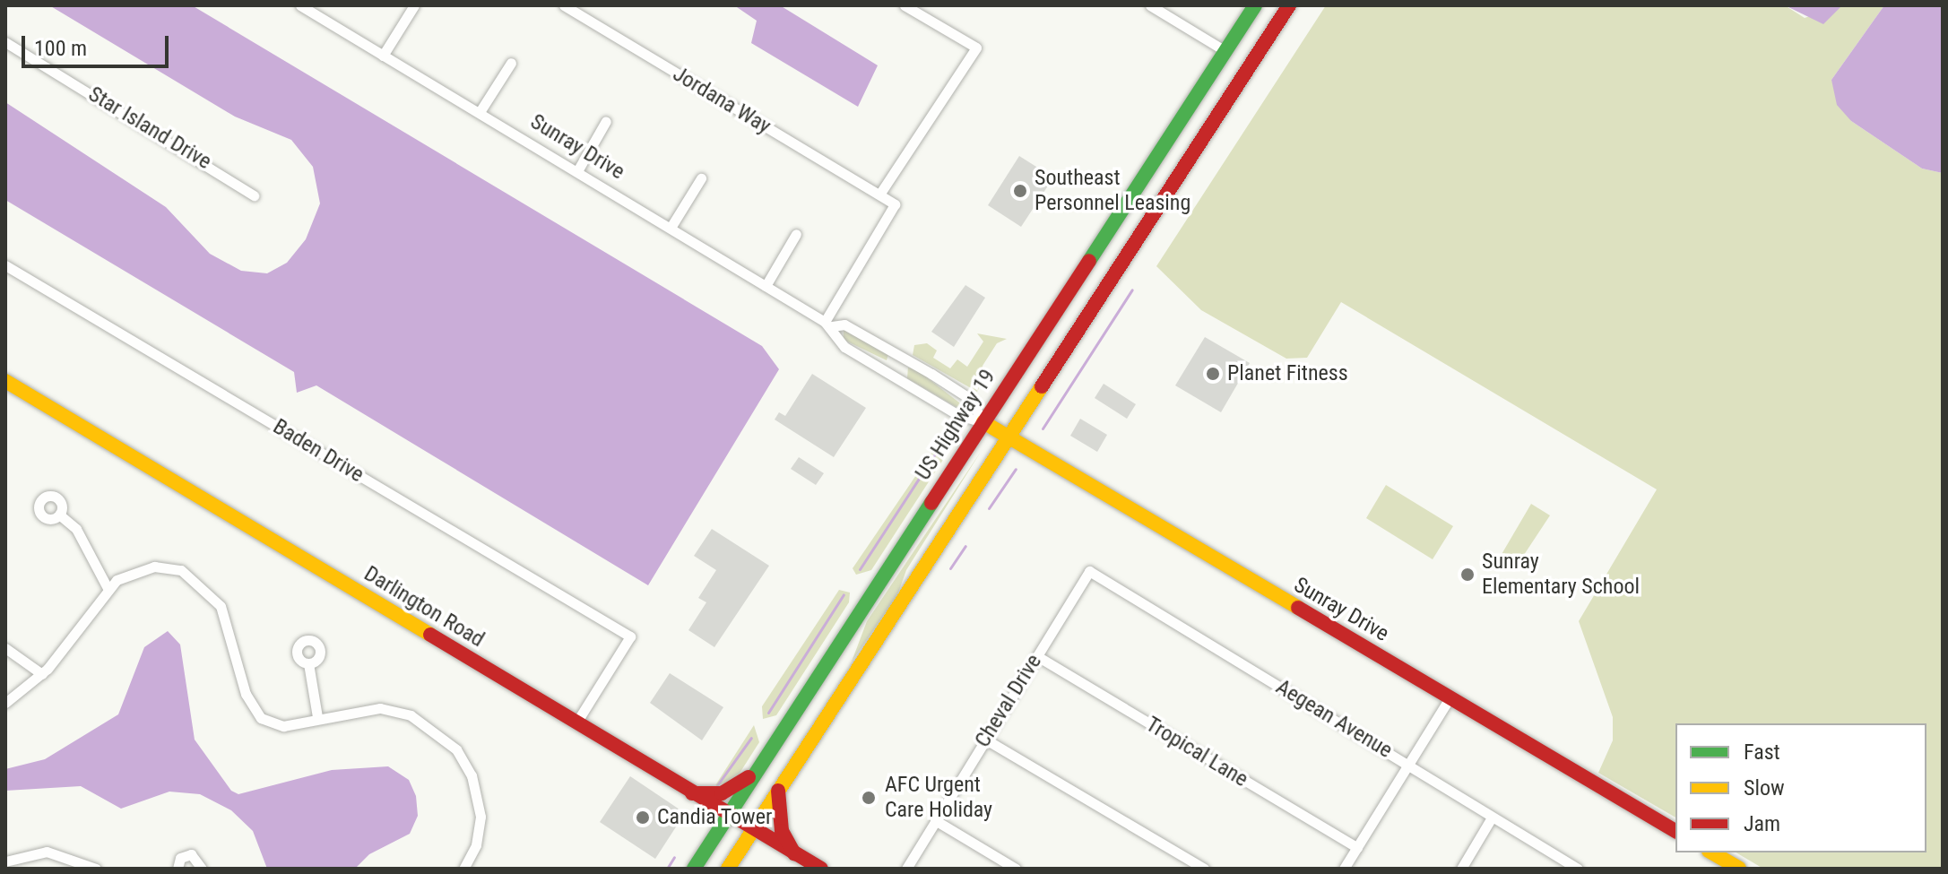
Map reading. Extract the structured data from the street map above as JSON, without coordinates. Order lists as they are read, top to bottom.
{
  "streets": {
    "main road": ["Sunray Drive", "US Highway 19", "Darlington Road"],
    "street": [
      "Jordana Way",
      "Star Island Drive",
      "Baden Drive",
      "Cheval Drive",
      "Aegean Avenue",
      "Tropical Lane"
    ]
  },
  "crossings": [
    ["Sunray Drive", "US Highway 19"],
    ["US Highway 19", "Darlington Road"],
    ["Baden Drive", "Darlington Road"],
    ["Cheval Drive", "Aegean Avenue"],
    ["Cheval Drive", "Tropical Lane"]
  ],
  "places": [
    "Southeast Personnel Leasing",
    "Planet Fitness",
    "Sunray Elementary School",
    "AFC Urgent Care Holiday",
    "Candia Tower"
  ],
  "legend": ["Fast", "Slow", "Jam"],
  "scale_bar": "100 m"
}
